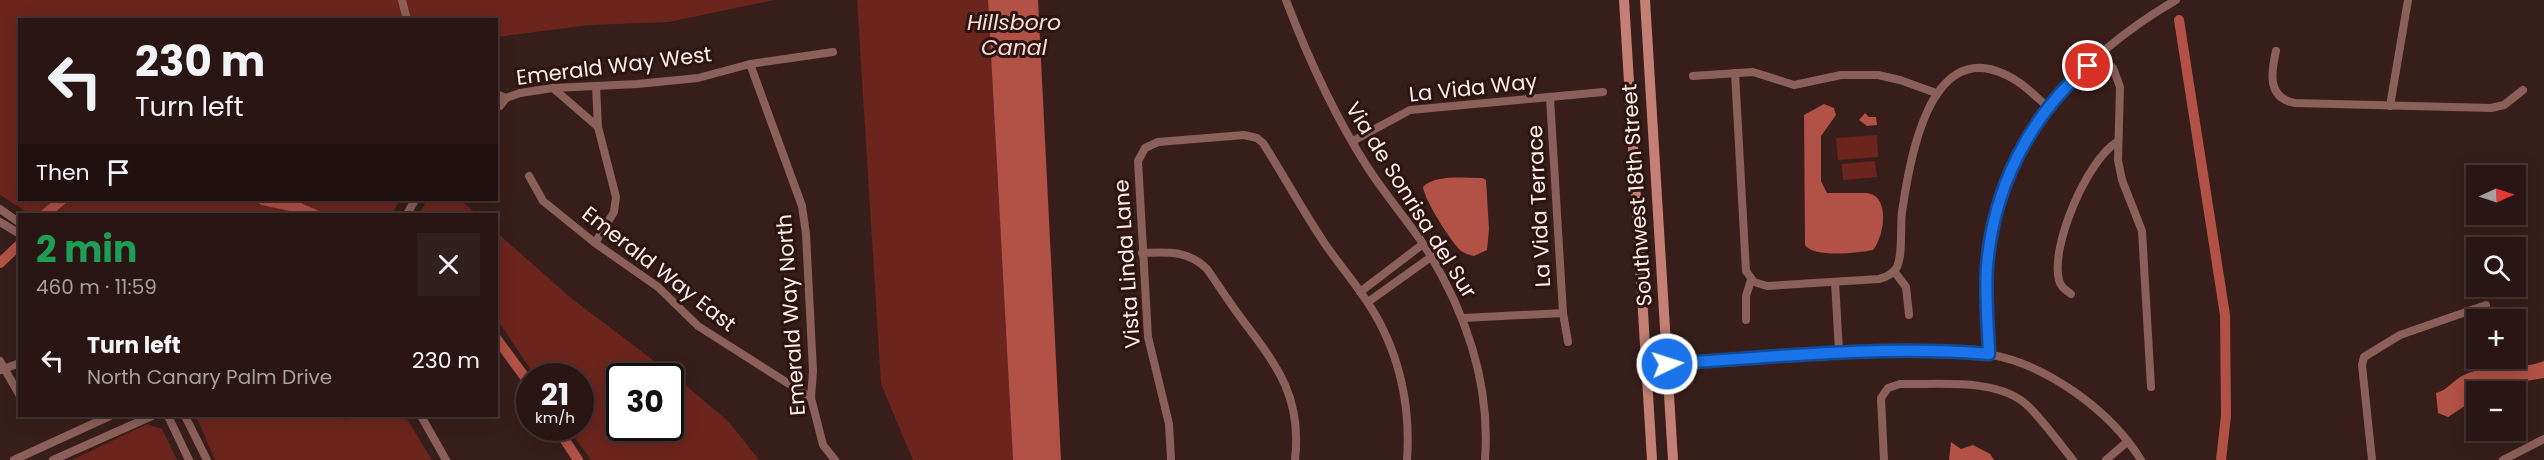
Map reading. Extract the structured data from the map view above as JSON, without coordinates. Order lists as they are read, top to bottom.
{
  "streets": {
    "main road": ["Southwest 18th Street"],
    "street": [
      "Emerald Way West",
      "La Vida Way",
      "Via de Sonrisa del Sur",
      "La Vida Terrace",
      "Vista Linda Lane",
      "Emerald Way East",
      "Emerald Way North"
    ]
  },
  "crossings": [
    ["Emerald Way West", "Emerald Way North"],
    ["La Vida Way", "Via de Sonrisa del Sur"],
    ["La Vida Way", "La Vida Terrace"],
    ["Via de Sonrisa del Sur", "La Vida Terrace"],
    ["Emerald Way East", "Emerald Way North"]
  ],
  "water": ["Hillsboro Canal"],
  "north": "right",
  "page": {
    "turn": ["230 m", "Turn left"],
    "then": "Then",
    "map_buttons": ["+", "−"],
    "heading": ["2 min", "460 m · 11:59"],
    "list": [
      {
        "name": "Turn left",
        "note": "North Canary Palm Drive",
        "value": "230 m"
      }
    ],
    "speed": "21 km/h",
    "limit": "30"
  }
}
